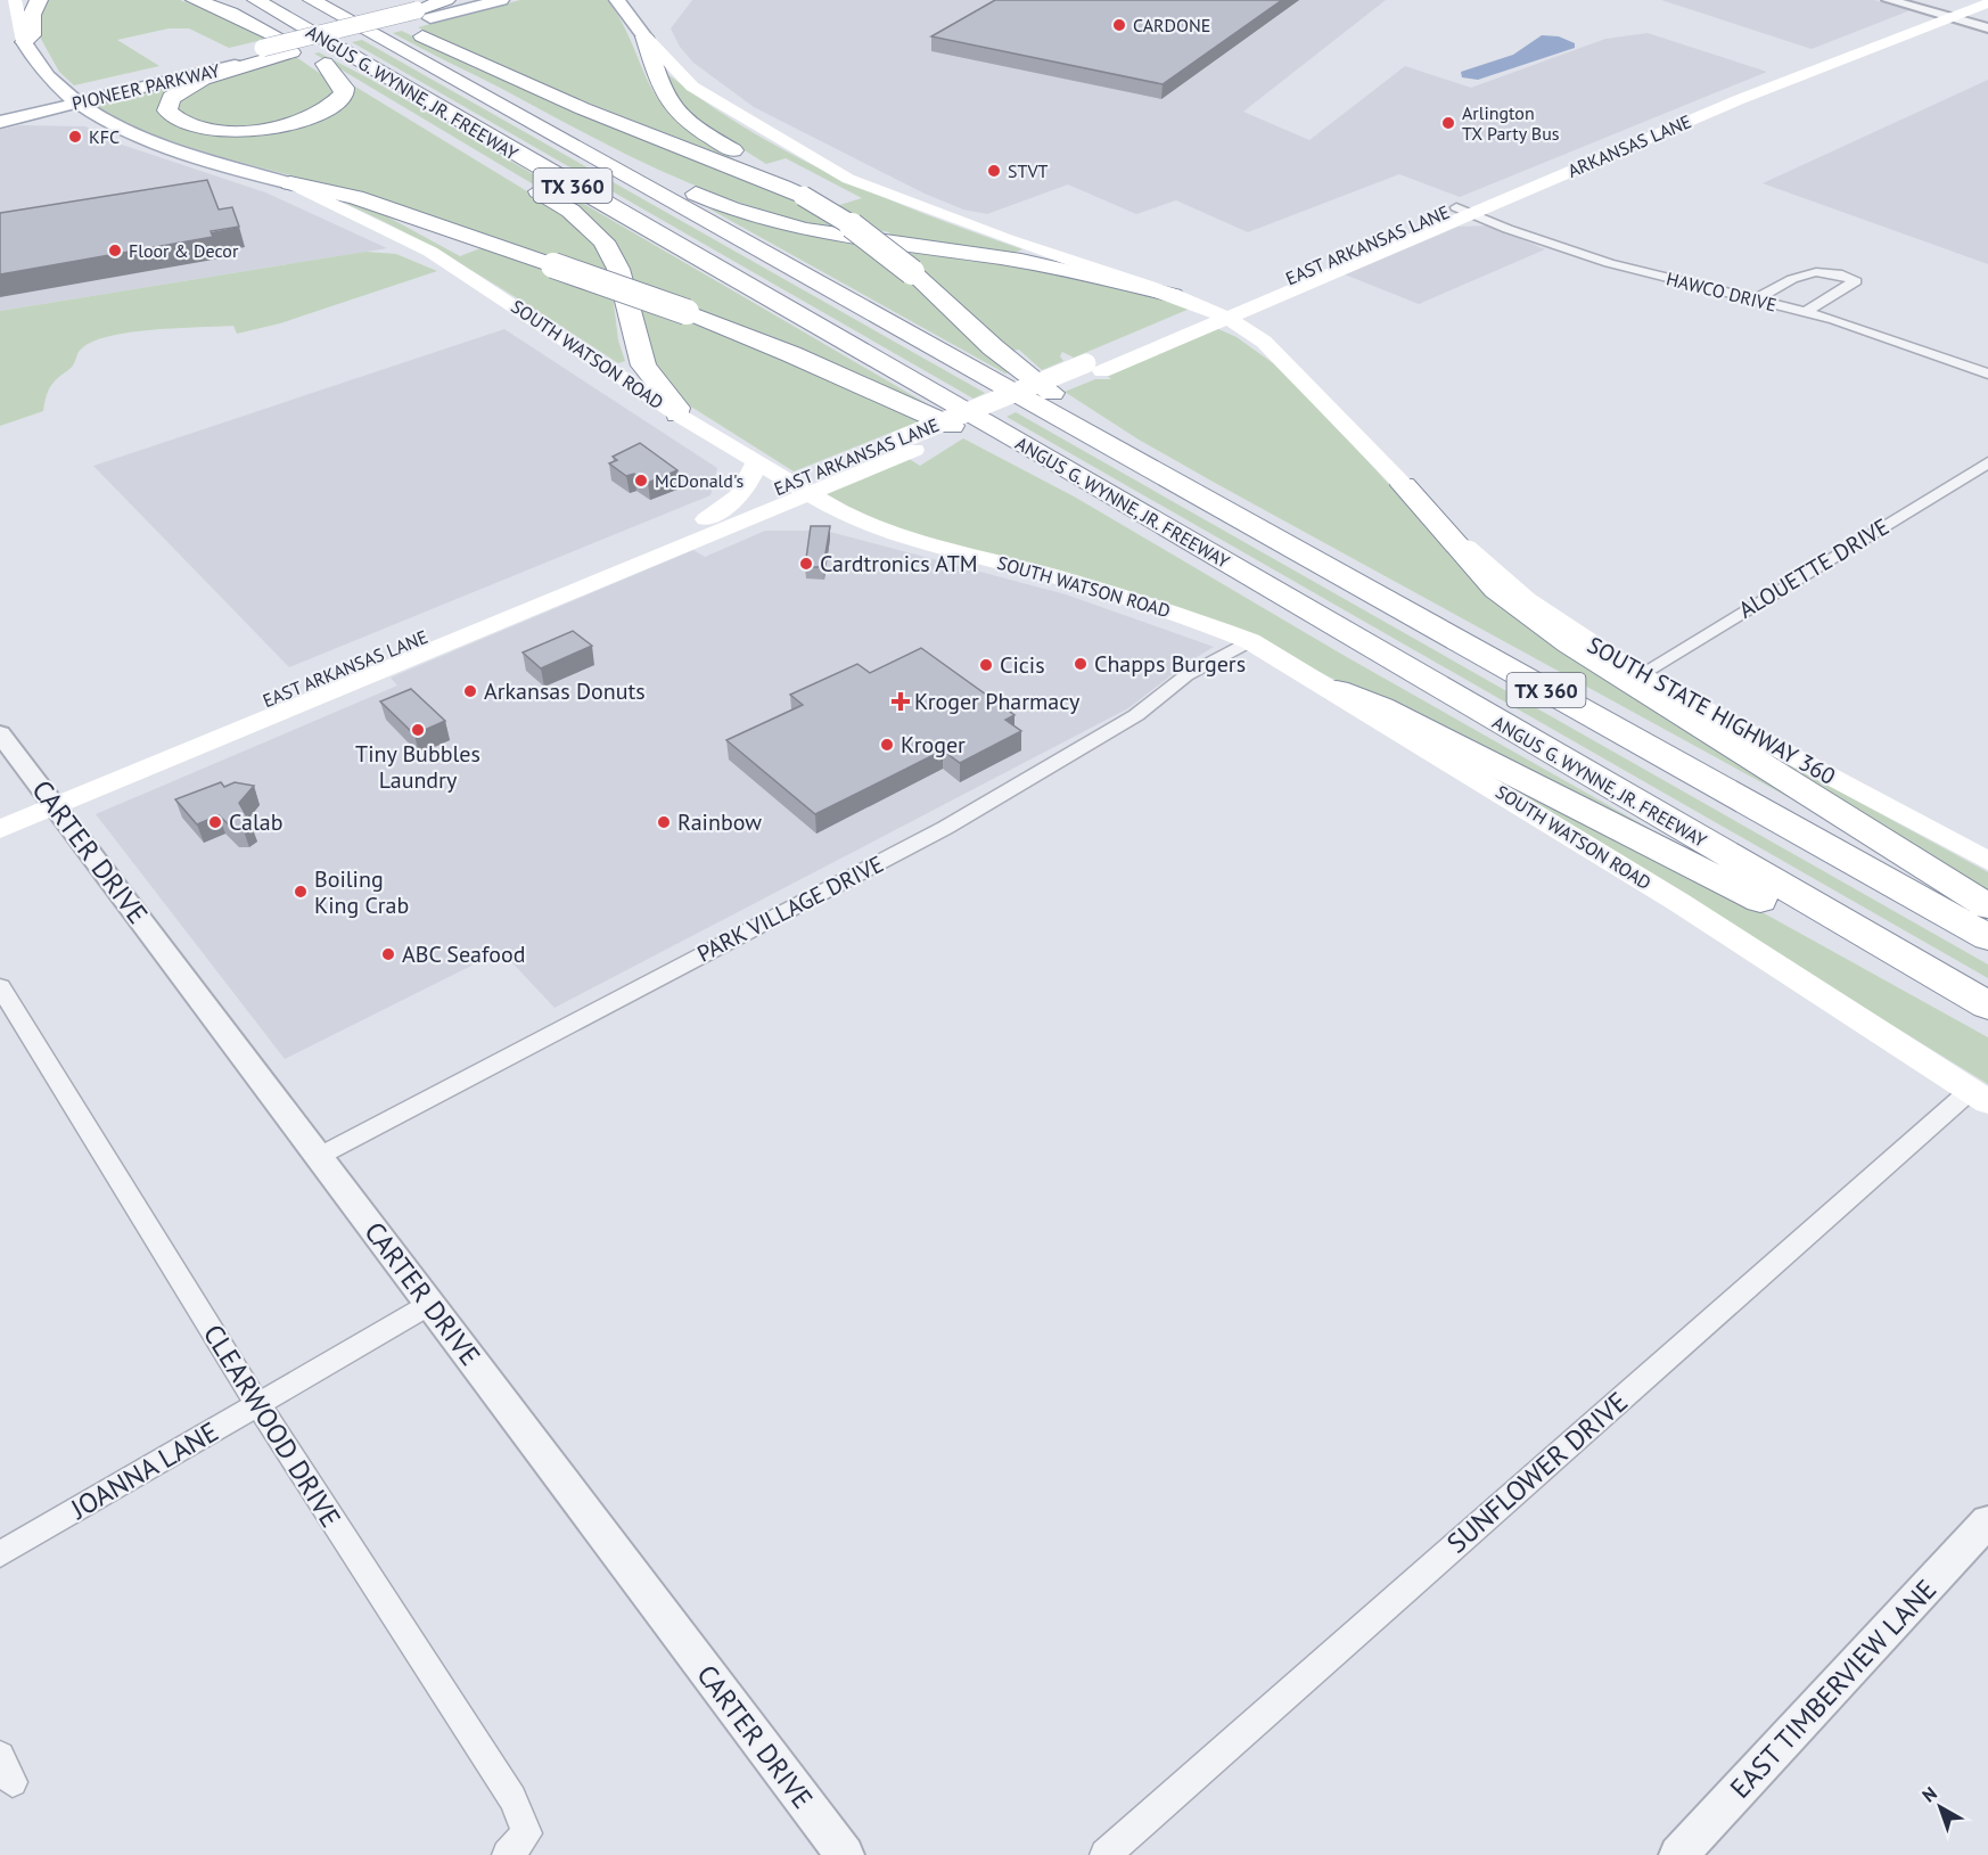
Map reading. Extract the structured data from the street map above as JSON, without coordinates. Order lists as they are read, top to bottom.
{
  "streets": {
    "highway": ["ANGUS G. WYNNE, JR. FREEWAY", "TX 360"],
    "main road": [
      "PIONEER PARKWAY",
      "ARKANSAS LANE",
      "EAST ARKANSAS LANE",
      "SOUTH WATSON ROAD",
      "SOUTH STATE HIGHWAY 360"
    ],
    "street": [
      "HAWCO DRIVE",
      "ALOUETTE DRIVE",
      "CARTER DRIVE",
      "PARK VILLAGE DRIVE",
      "CLEARWOOD DRIVE",
      "JOANNA LANE",
      "SUNFLOWER DRIVE",
      "EAST TIMBERVIEW LANE"
    ]
  },
  "crossings": [
    ["PIONEER PARKWAY", "SOUTH WATSON ROAD"],
    ["ARKANSAS LANE", "EAST ARKANSAS LANE"],
    ["ARKANSAS LANE", "HAWCO DRIVE"],
    ["EAST ARKANSAS LANE", "HAWCO DRIVE"],
    ["EAST ARKANSAS LANE", "SOUTH WATSON ROAD"],
    ["EAST ARKANSAS LANE", "SOUTH STATE HIGHWAY 360"],
    ["EAST ARKANSAS LANE", "CARTER DRIVE"],
    ["SOUTH WATSON ROAD", "PARK VILLAGE DRIVE"],
    ["SOUTH WATSON ROAD", "SUNFLOWER DRIVE"],
    ["ALOUETTE DRIVE", "SOUTH STATE HIGHWAY 360"],
    ["CARTER DRIVE", "PARK VILLAGE DRIVE"],
    ["CARTER DRIVE", "JOANNA LANE"],
    ["CLEARWOOD DRIVE", "JOANNA LANE"]
  ],
  "places": {
    "other": [
      "CARDONE",
      "Arlington TX Party Bus",
      "KFC",
      "STVT",
      "Floor & Decor",
      "McDonald's",
      "Cardtronics ATM",
      "Chapps Burgers",
      "Cicis",
      "Arkansas Donuts",
      "Tiny Bubbles Laundry",
      "Kroger",
      "Calab",
      "Rainbow",
      "Boiling King Crab",
      "ABC Seafood"
    ],
    "health": ["Kroger Pharmacy"]
  },
  "north": "top left"
}
